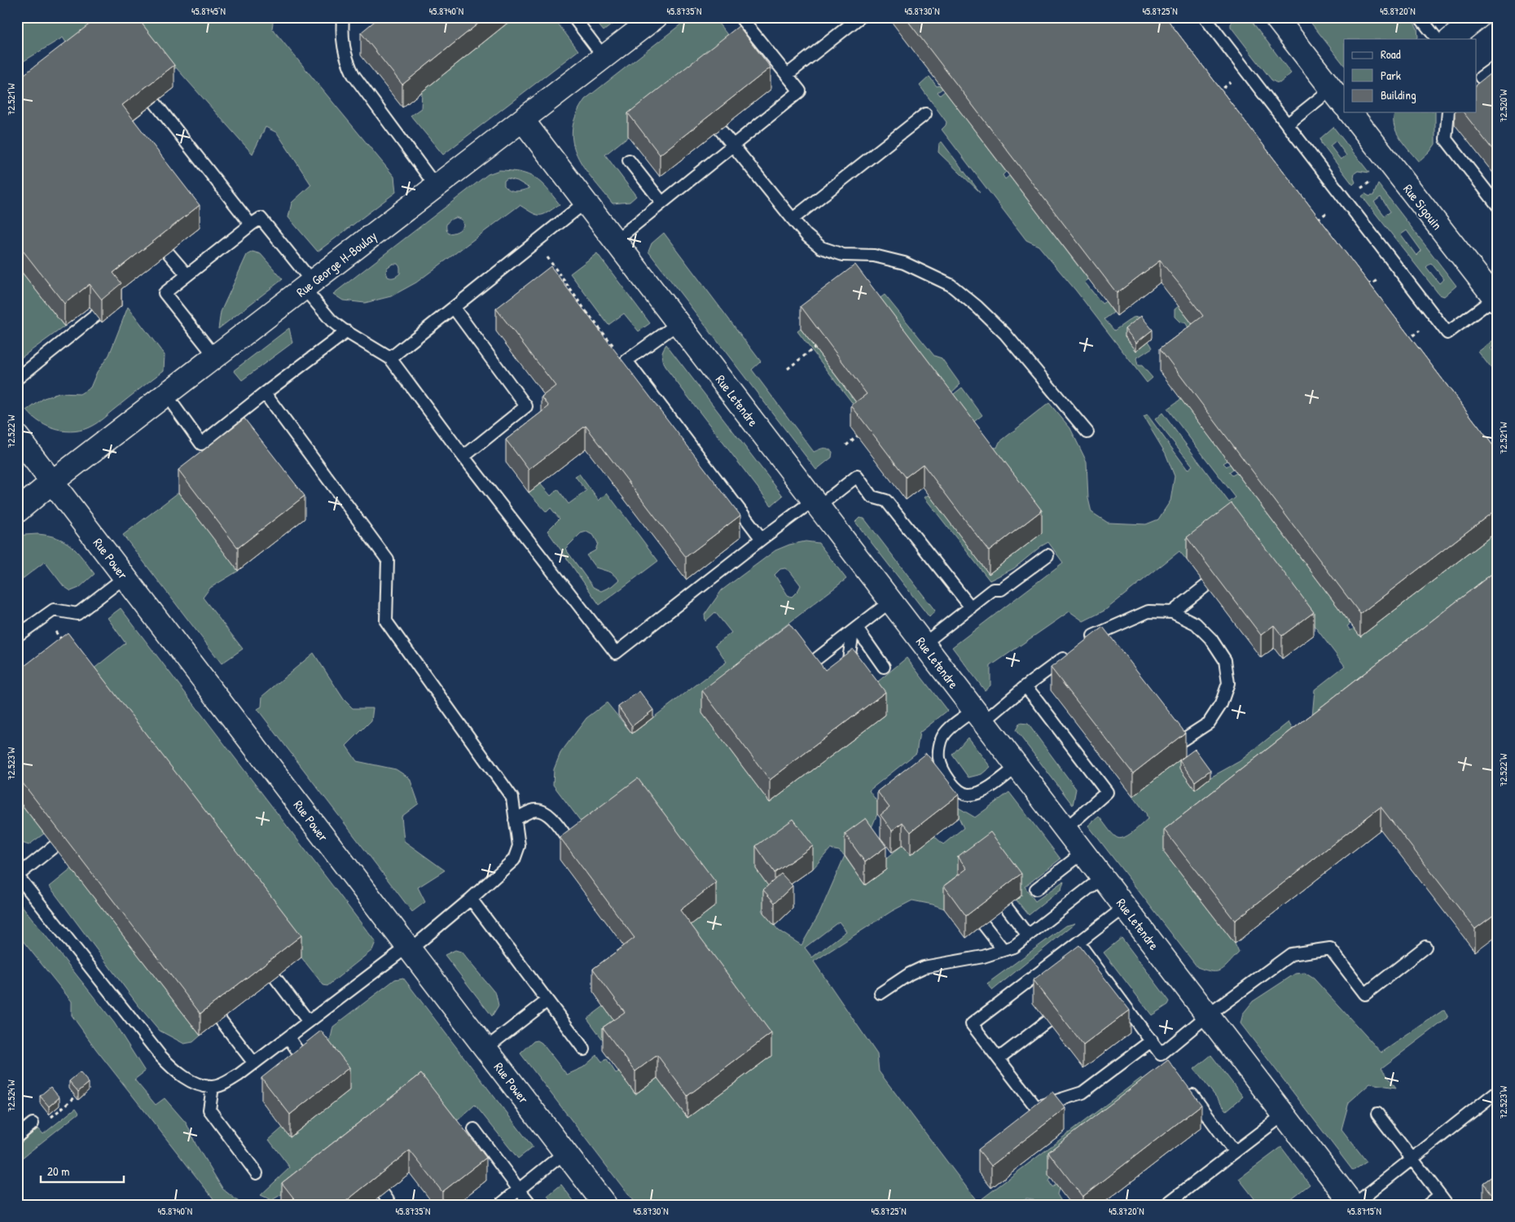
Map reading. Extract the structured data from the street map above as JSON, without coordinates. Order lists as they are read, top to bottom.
{
  "streets": {
    "street": [
      "Rue Sigouin",
      "Rue George H-Boulay",
      "Rue Letendre",
      "Rue Power"
    ]
  },
  "crossings": [
    ["Rue George H-Boulay", "Rue Letendre"],
    ["Rue George H-Boulay", "Rue Power"]
  ],
  "legend": ["Road", "Park", "Building"],
  "scale_bar": "20 m",
  "coordinates": [
    "45.8745°N",
    "45.8740°N",
    "45.8735°N",
    "45.8730°N",
    "45.8725°N",
    "45.8720°N",
    "72.521°W",
    "72.520°W",
    "72.522°W",
    "72.523°W",
    "72.524°W",
    "45.8715°N"
  ]
}
